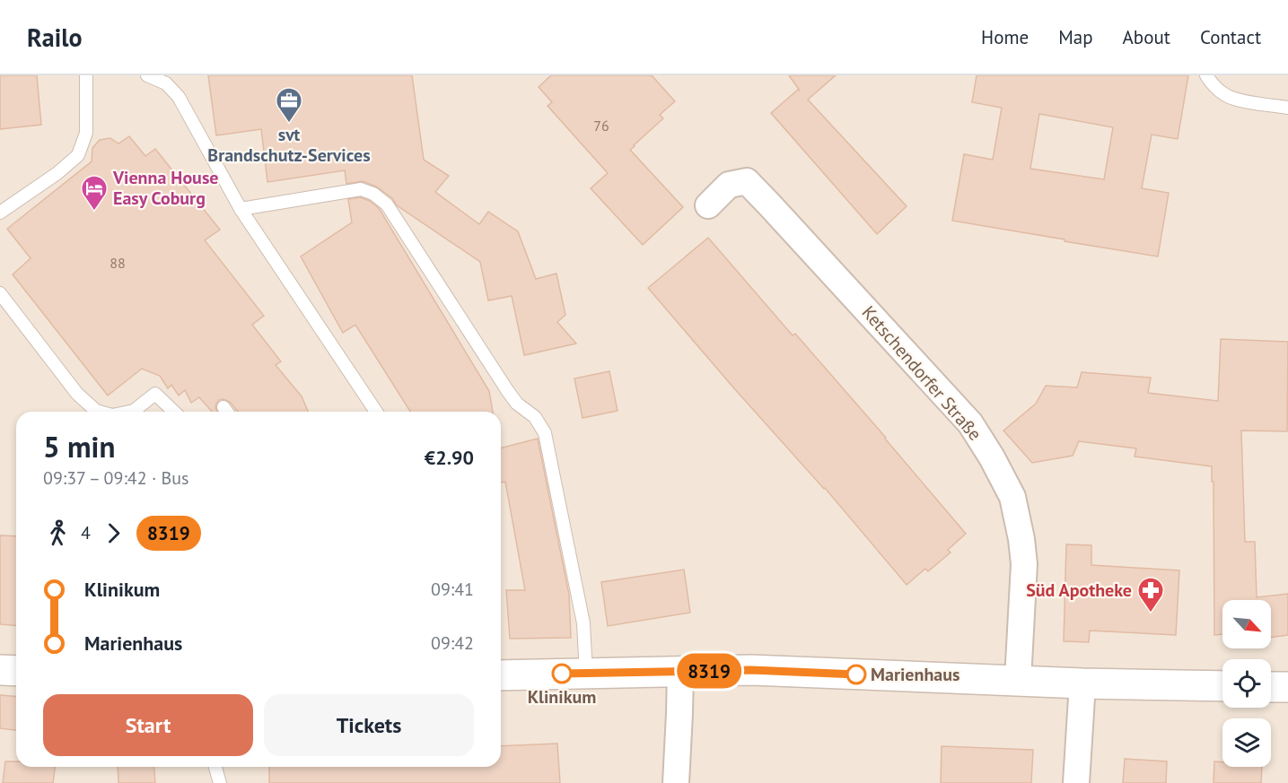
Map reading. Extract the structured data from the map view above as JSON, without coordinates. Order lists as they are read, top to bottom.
{
  "streets": {
    "street": ["Ketschendorfer Straße"]
  },
  "places": {
    "office": ["svt Brandschutz-Services"],
    "hotel": ["Vienna House Easy Coburg"],
    "pharmacy": ["Süd Apotheke"],
    "other": ["Klinikum", "Marienhaus"]
  },
  "lines": ["bus line 8319"],
  "house_numbers": ["76", "88"],
  "north": "bottom right",
  "page": {
    "header": "Railo",
    "nav": [
      "Home",
      "Map",
      "About",
      "Contact"
    ],
    "on_map": "8319",
    "heading": ["5 min", "09:37 – 09:42 · Bus", "€2.90"],
    "legs": ["4", "8319"],
    "list": [
      {
        "name": "Klinikum",
        "value": "09:41"
      },
      {
        "name": "Marienhaus",
        "value": "09:42"
      }
    ],
    "buttons": ["Start", "Tickets"]
  }
}
